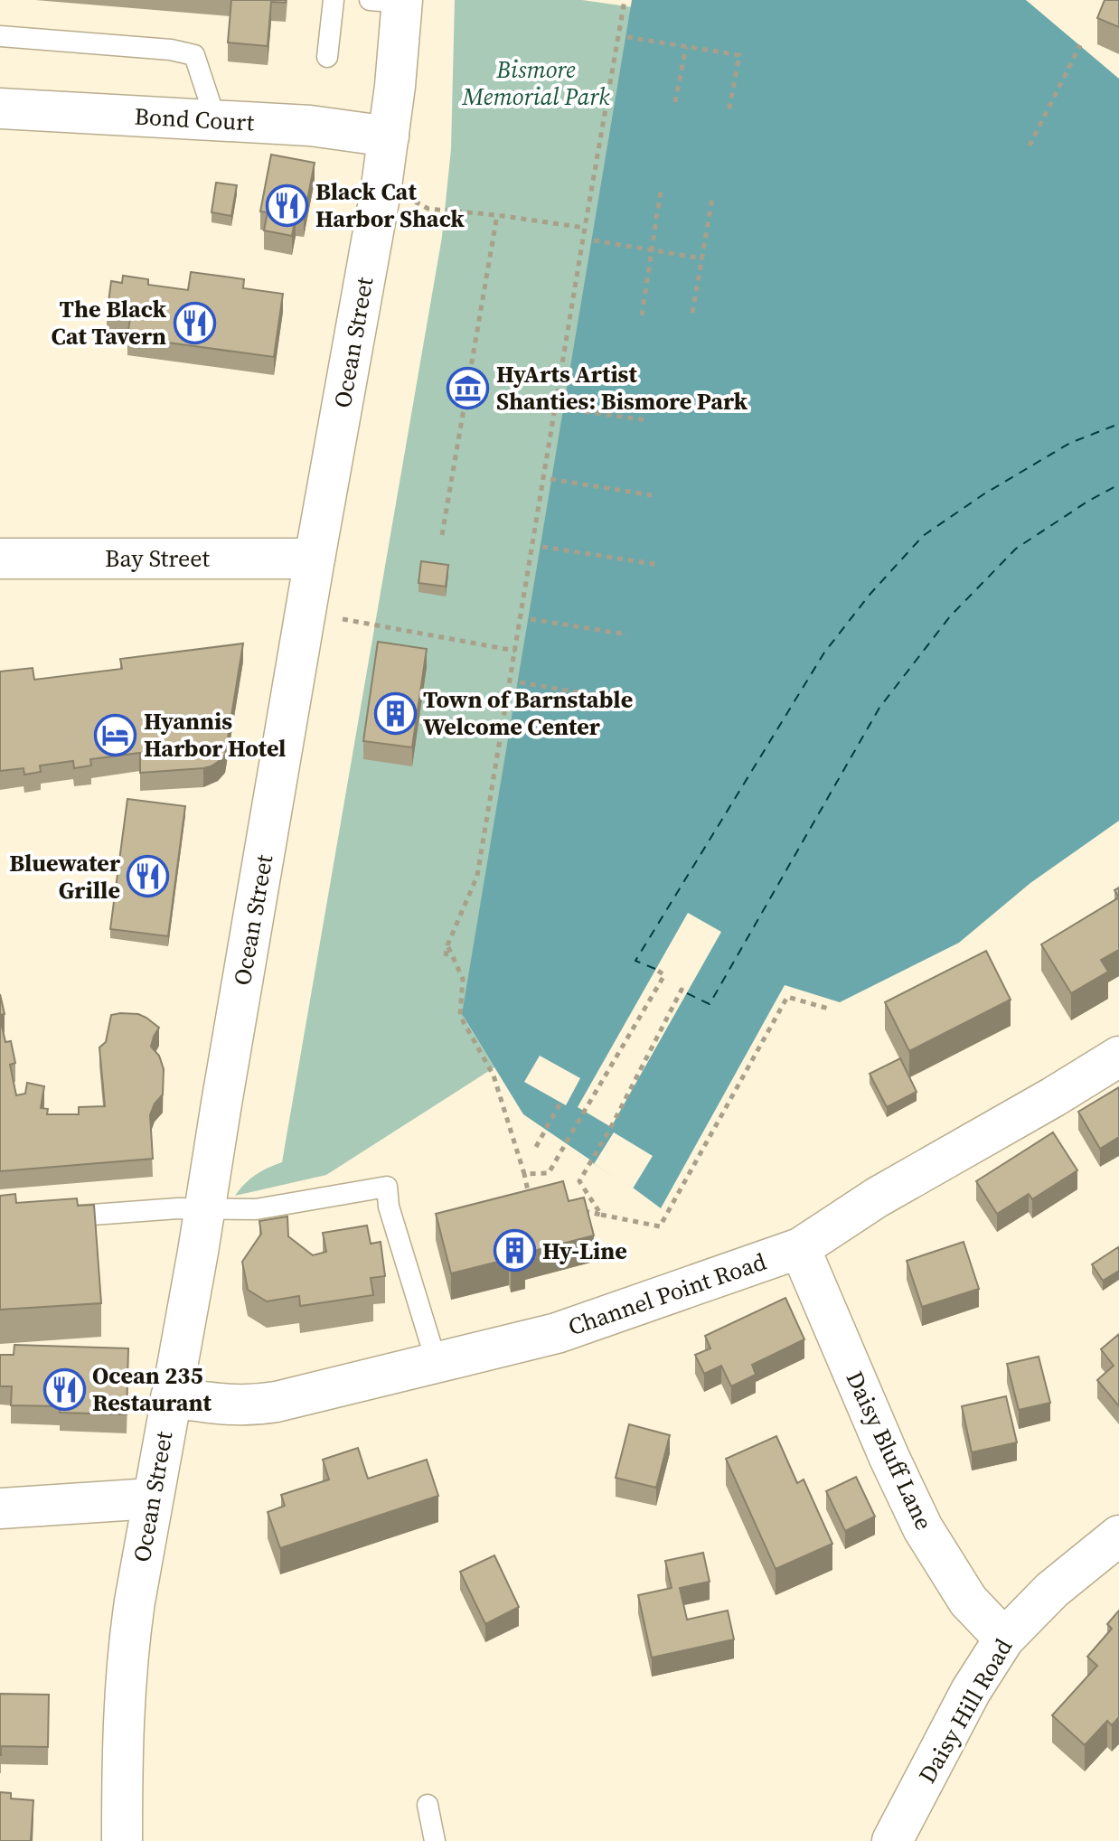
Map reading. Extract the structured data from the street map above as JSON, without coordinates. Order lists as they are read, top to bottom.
{
  "streets": {
    "street": [
      "Bond Court",
      "Ocean Street",
      "Bay Street",
      "Channel Point Road",
      "Daisy Bluff Lane",
      "Daisy Hill Road"
    ]
  },
  "crossings": [
    ["Bond Court", "Ocean Street"],
    ["Ocean Street", "Bay Street"],
    ["Ocean Street", "Channel Point Road"],
    ["Channel Point Road", "Daisy Bluff Lane"],
    ["Daisy Bluff Lane", "Daisy Hill Road"]
  ],
  "parks": ["Bismore Memorial Park"],
  "places": {
    "restaurant": [
      "Black Cat Harbor Shack",
      "The Black Cat Tavern",
      "Bluewater Grille",
      "Ocean 235 Restaurant"
    ],
    "museum": ["HyArts Artist Shanties: Bismore Park"],
    "building": ["Town of Barnstable Welcome Center", "Hy-Line"],
    "hotel": ["Hyannis Harbor Hotel"]
  }
}
